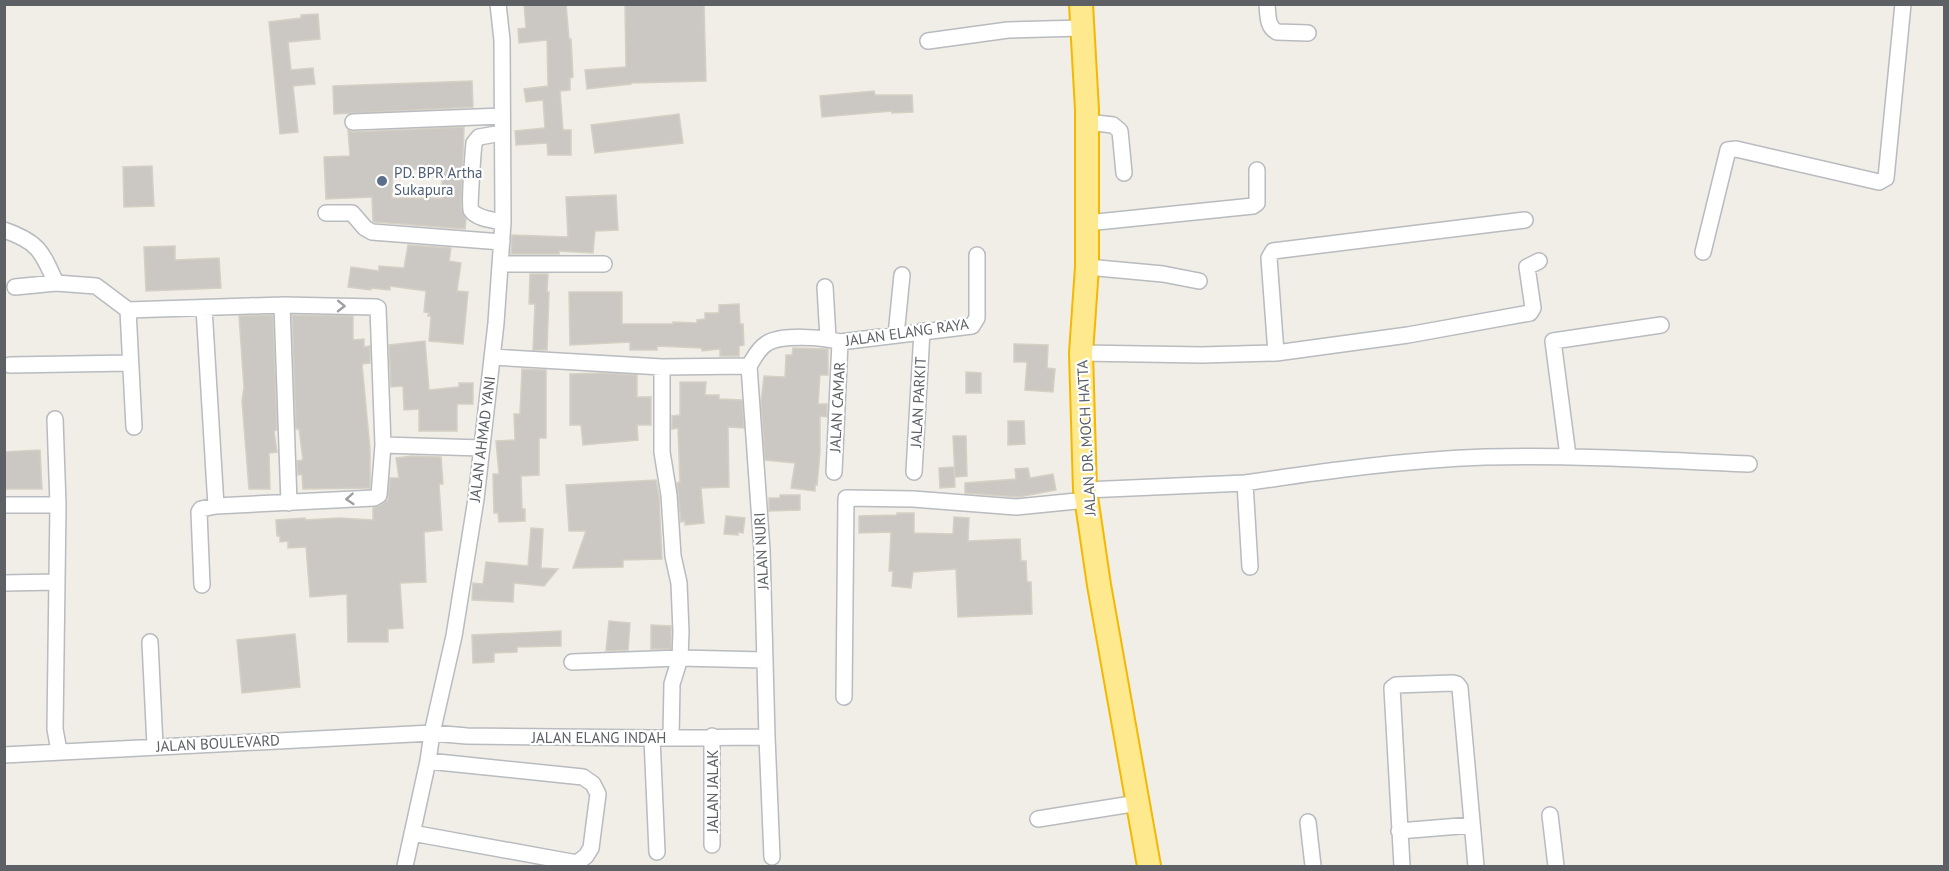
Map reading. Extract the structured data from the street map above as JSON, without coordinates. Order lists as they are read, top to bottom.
{
  "streets": {
    "highway": ["JALAN DR. MOCH HATTA"],
    "street": [
      "JALAN ELANG RAYA",
      "JALAN PARKIT",
      "JALAN CAMAR",
      "JALAN AHMAD YANI",
      "JALAN NURI",
      "JALAN ELANG INDAH",
      "JALAN BOULEVARD",
      "JALAN JALAK"
    ]
  },
  "crossings": [
    ["JALAN ELANG RAYA", "JALAN PARKIT"],
    ["JALAN ELANG RAYA", "JALAN CAMAR"],
    ["JALAN ELANG RAYA", "JALAN NURI"],
    ["JALAN AHMAD YANI", "JALAN ELANG INDAH"],
    ["JALAN AHMAD YANI", "JALAN BOULEVARD"],
    ["JALAN NURI", "JALAN ELANG INDAH"],
    ["JALAN ELANG INDAH", "JALAN BOULEVARD"],
    ["JALAN ELANG INDAH", "JALAN JALAK"]
  ],
  "places": ["PD. BPR Artha Sukapura"]
}
